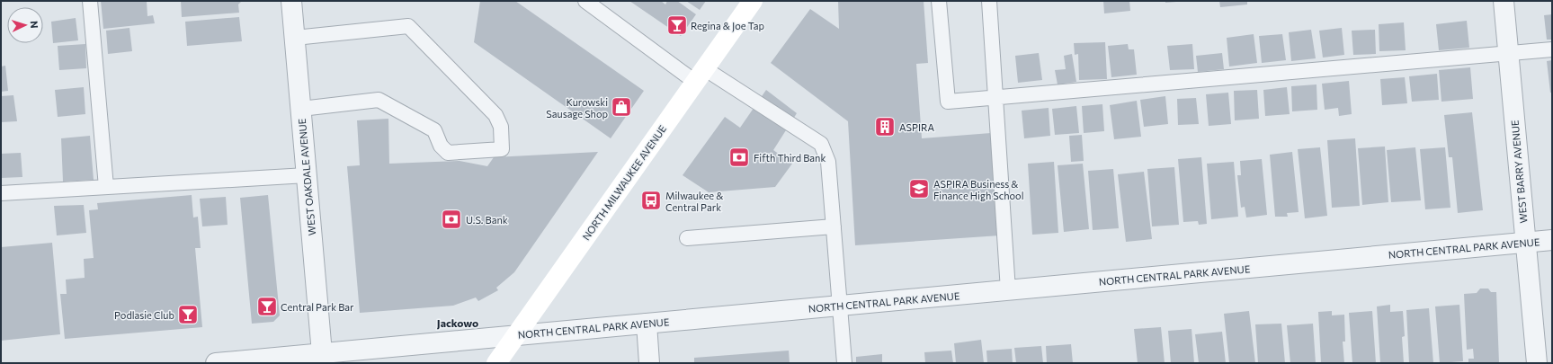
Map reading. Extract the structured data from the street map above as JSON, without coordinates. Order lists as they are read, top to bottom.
{
  "streets": {
    "main road": ["NORTH MILWAUKEE AVENUE"],
    "street": ["WEST BARRY AVENUE", "WEST OAKDALE AVENUE", "NORTH CENTRAL PARK AVENUE"]
  },
  "crossings": [
    ["WEST BARRY AVENUE", "NORTH CENTRAL PARK AVENUE"],
    ["WEST OAKDALE AVENUE", "NORTH CENTRAL PARK AVENUE"],
    ["NORTH MILWAUKEE AVENUE", "NORTH CENTRAL PARK AVENUE"]
  ],
  "districts": ["Jackowo"],
  "places": {
    "bar": ["Regina & Joe Tap", "Central Park Bar", "Podlasie Club"],
    "shop": ["Kurowski Sausage Shop"],
    "building": ["ASPIRA"],
    "bank": ["Fifth Third Bank", "U.S. Bank"],
    "school or university": ["ASPIRA Business & Finance High School"],
    "bus stop": ["Milwaukee & Central Park"]
  },
  "north": "right"
}
